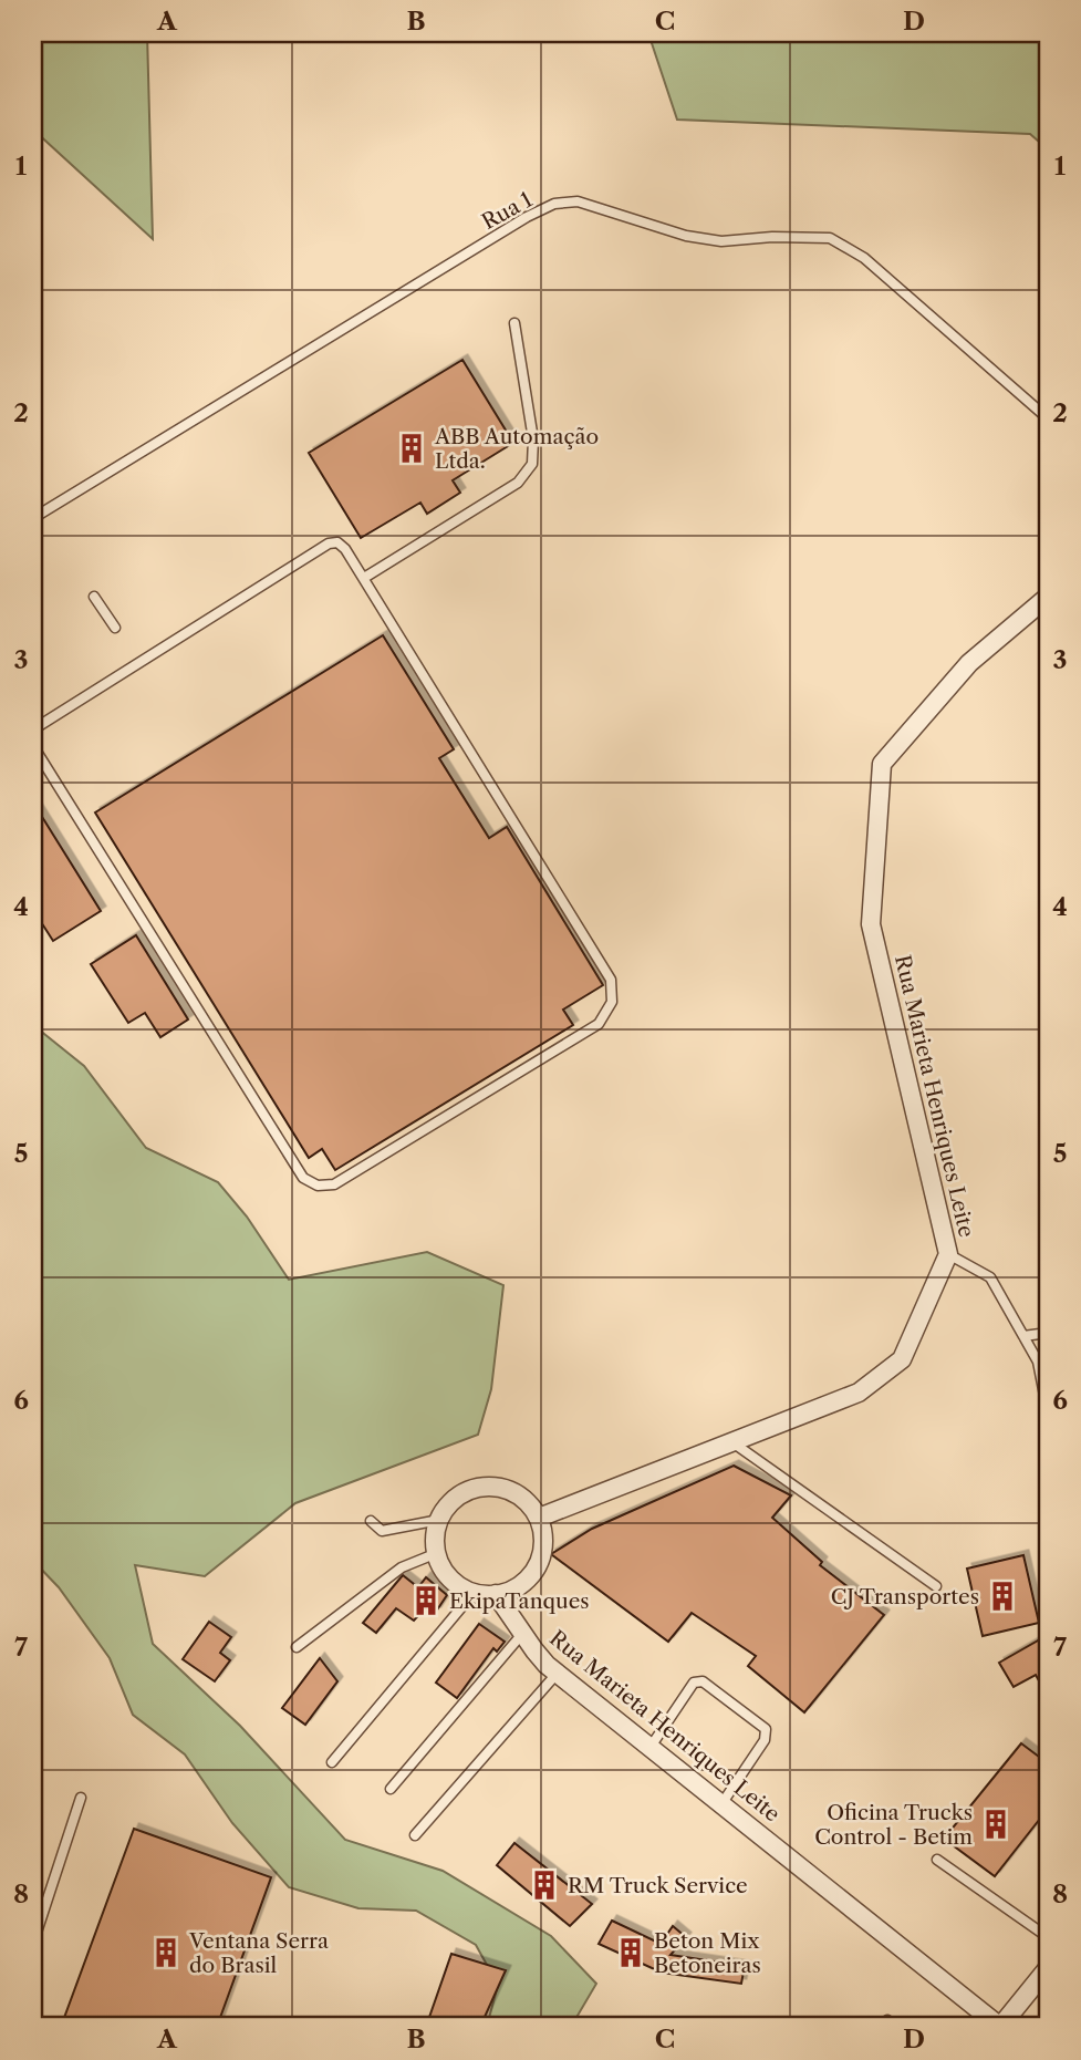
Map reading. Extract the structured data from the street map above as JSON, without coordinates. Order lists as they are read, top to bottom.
{
  "streets": {
    "street": ["Rua Marieta Henriques Leite"],
    "lane": ["Rua 1"]
  },
  "places": {
    "building": [
      "ABB Automação Ltda.",
      "CJ Transportes",
      "EkipaTanques",
      "Oficina Trucks Control - Betim",
      "RM Truck Service",
      "Ventana Serra do Brasil",
      "Beton Mix Betoneiras"
    ]
  },
  "grid": {
    "columns": [
      "A",
      "B",
      "C",
      "D"
    ],
    "rows": [
      "1",
      "2",
      "3",
      "4",
      "5",
      "6",
      "7",
      "8"
    ]
  }
}
